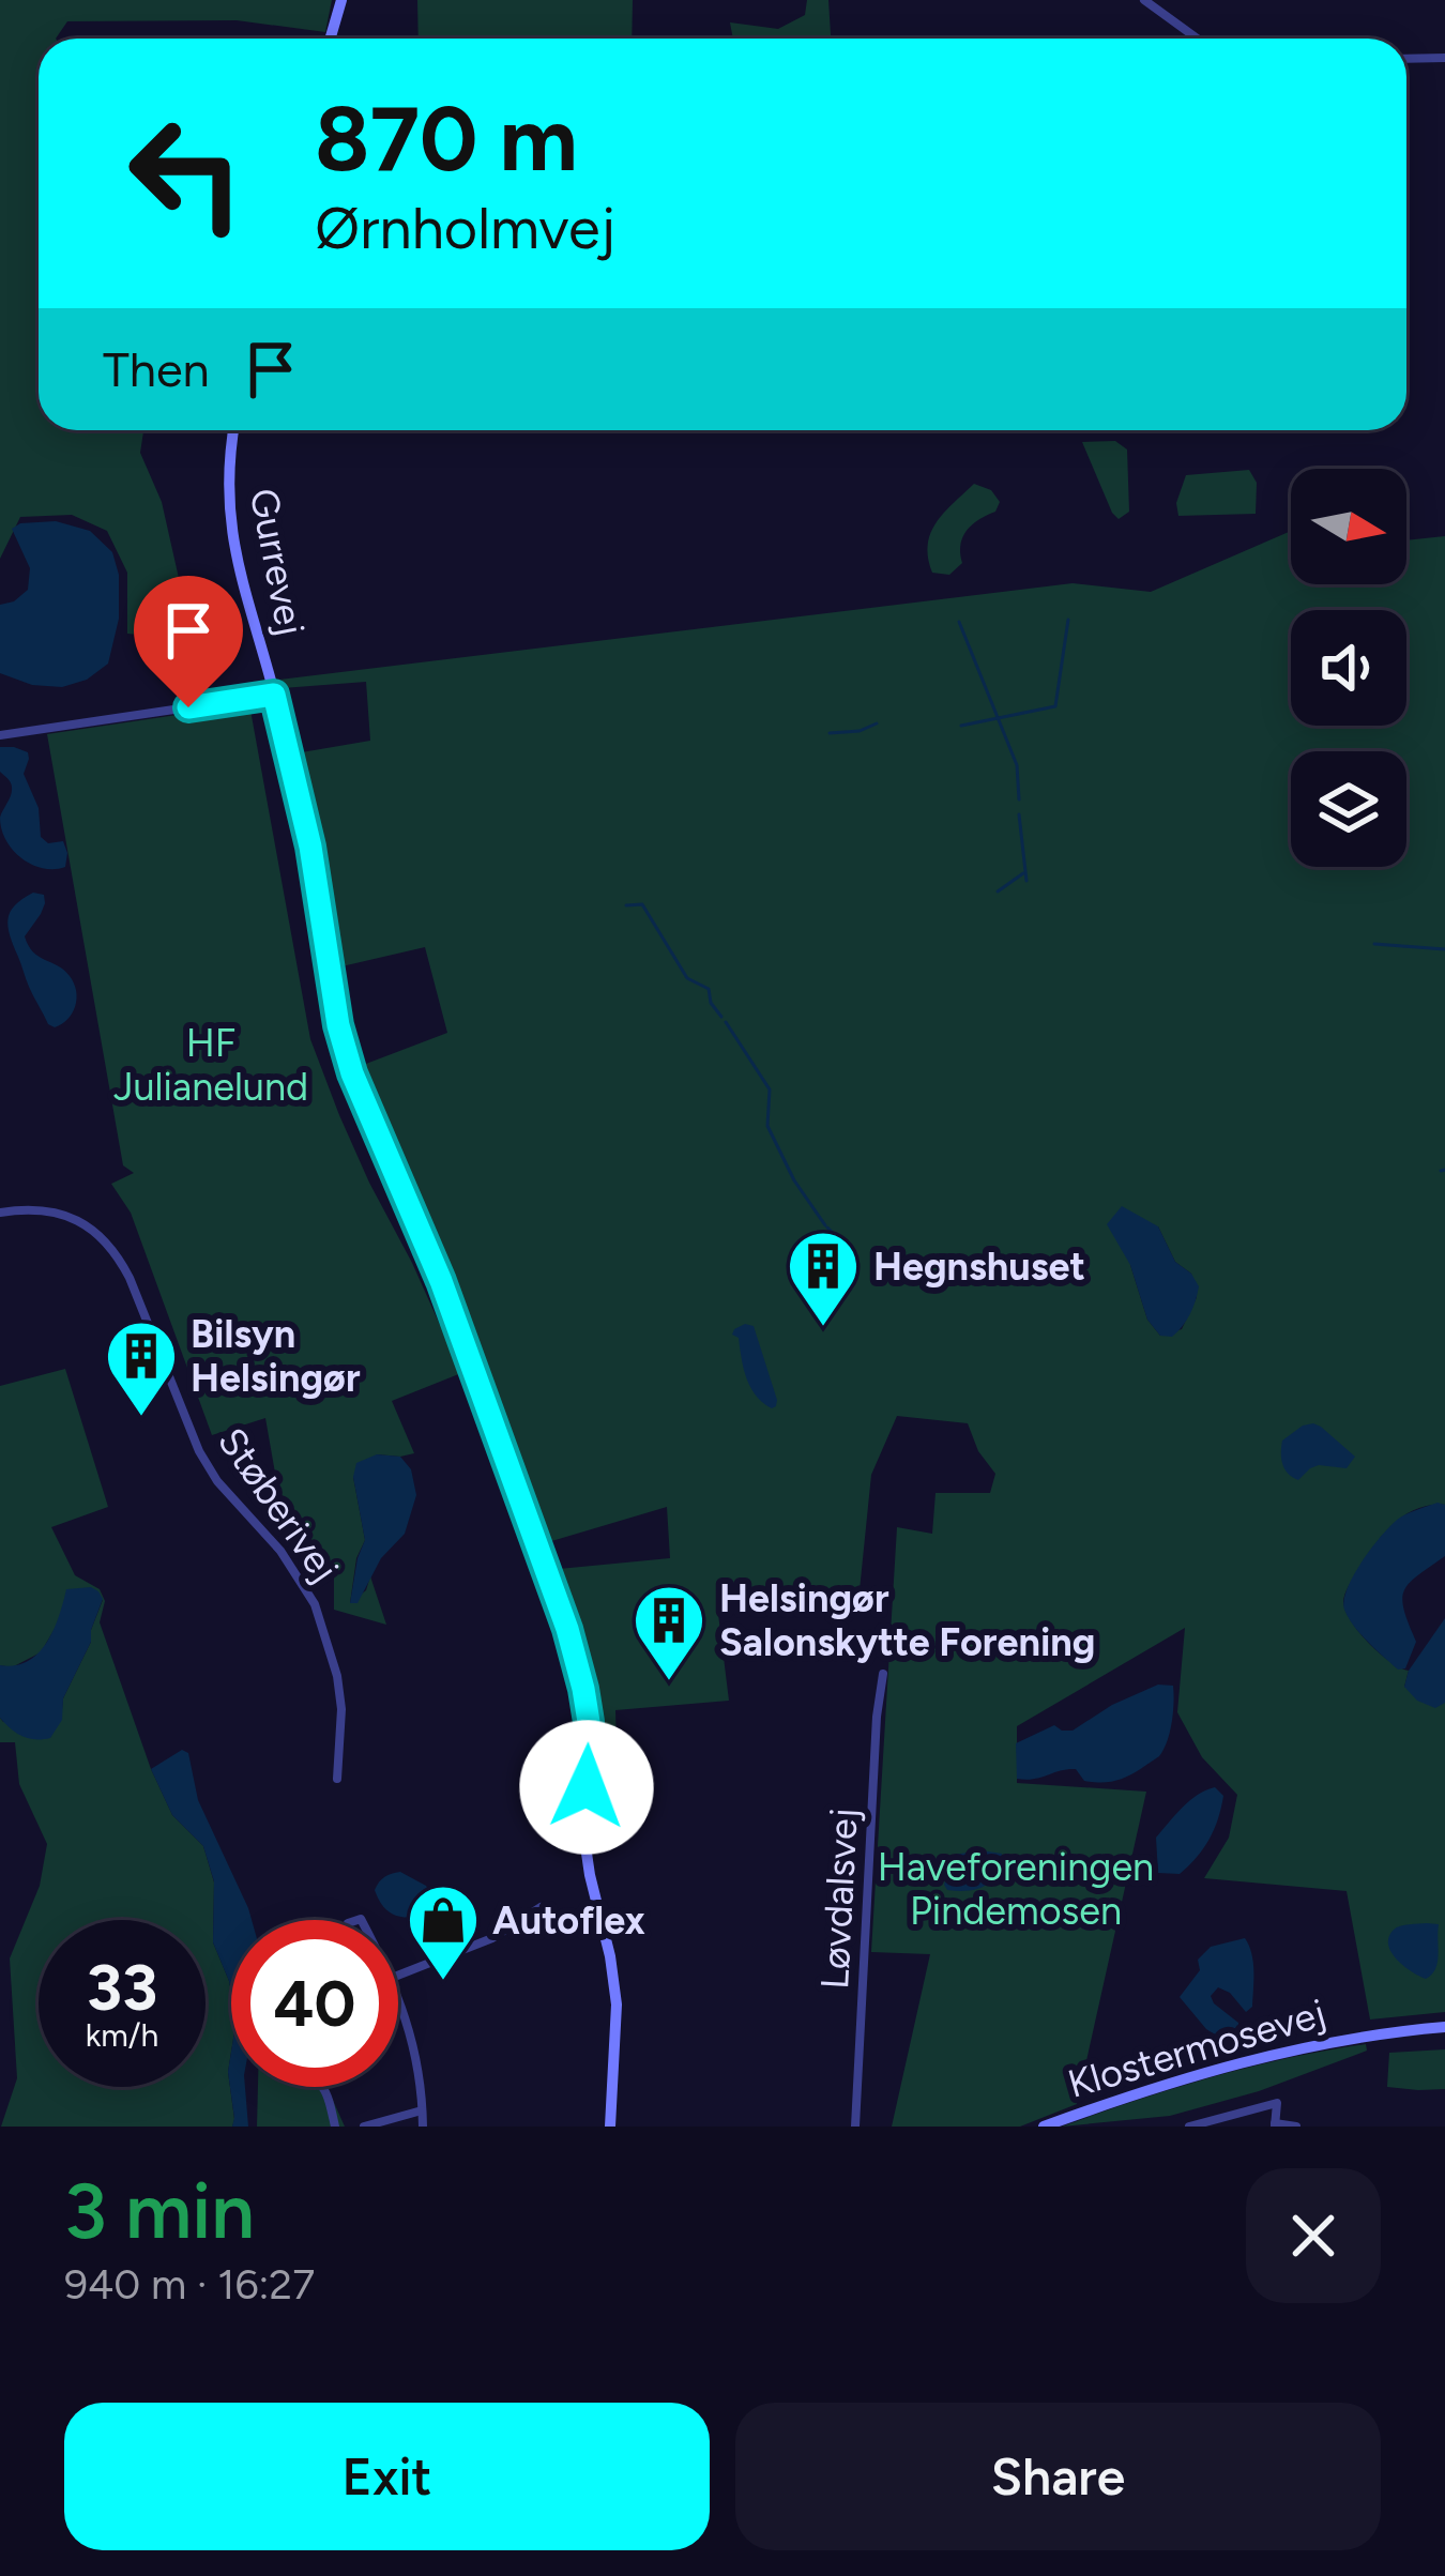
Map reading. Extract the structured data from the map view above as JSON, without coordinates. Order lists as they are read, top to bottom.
{
  "streets": {
    "street": [
      "Gurrevej",
      "Støberivej",
      "Løvdalsvej",
      "Klostermosevej"
    ]
  },
  "parks": ["HF Julianelund", "Haveforeningen Pindemosen"],
  "places": {
    "building": ["Hegnshuset", "Bilsyn Helsingør", "Helsingør Salonskytte Forening"],
    "shop": ["Autoflex"]
  },
  "north": "right",
  "page": {
    "turn": ["870 m", "Ørnholmvej"],
    "then": "Then",
    "speed": "33 km/h",
    "limit": "40",
    "heading": ["3 min", "940 m · 16:27"],
    "buttons": ["Exit", "Share"]
  }
}
